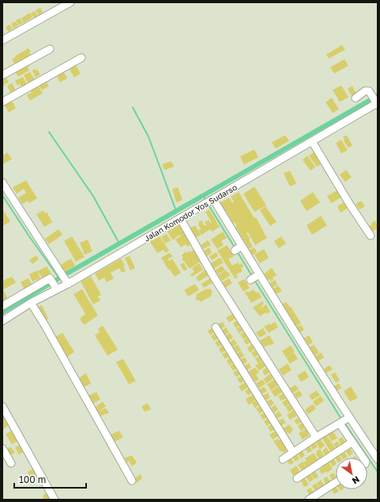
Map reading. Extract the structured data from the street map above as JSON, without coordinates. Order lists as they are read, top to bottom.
{
  "streets": {
    "street": ["Jalan Komodor Yos Sudarso"]
  },
  "scale_bar": "100 m",
  "north": "bottom right"
}
